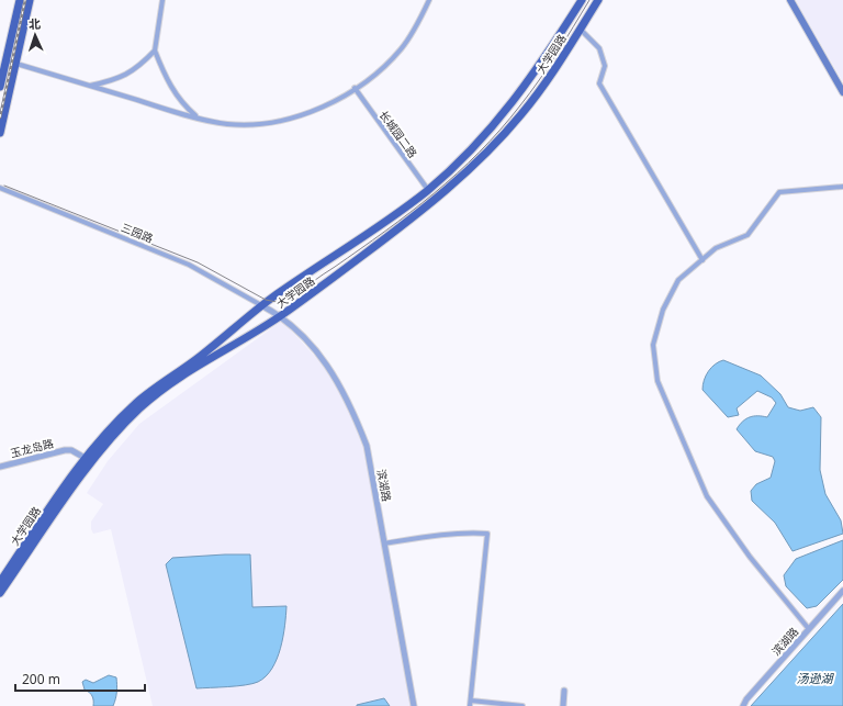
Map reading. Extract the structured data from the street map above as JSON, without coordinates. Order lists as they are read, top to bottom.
{
  "streets": {
    "main road": ["大学园路"],
    "street": [
      "长城园二路",
      "三园路",
      "玉龙岛路",
      "滨湖路"
    ]
  },
  "crossings": [
    ["大学园路", "长城园二路"],
    ["大学园路", "三园路"],
    ["大学园路", "玉龙岛路"],
    ["大学园路", "滨湖路"],
    ["三园路", "滨湖路"]
  ],
  "water": ["汤逊湖"],
  "scale_bar": "200 m",
  "north": "top"
}
